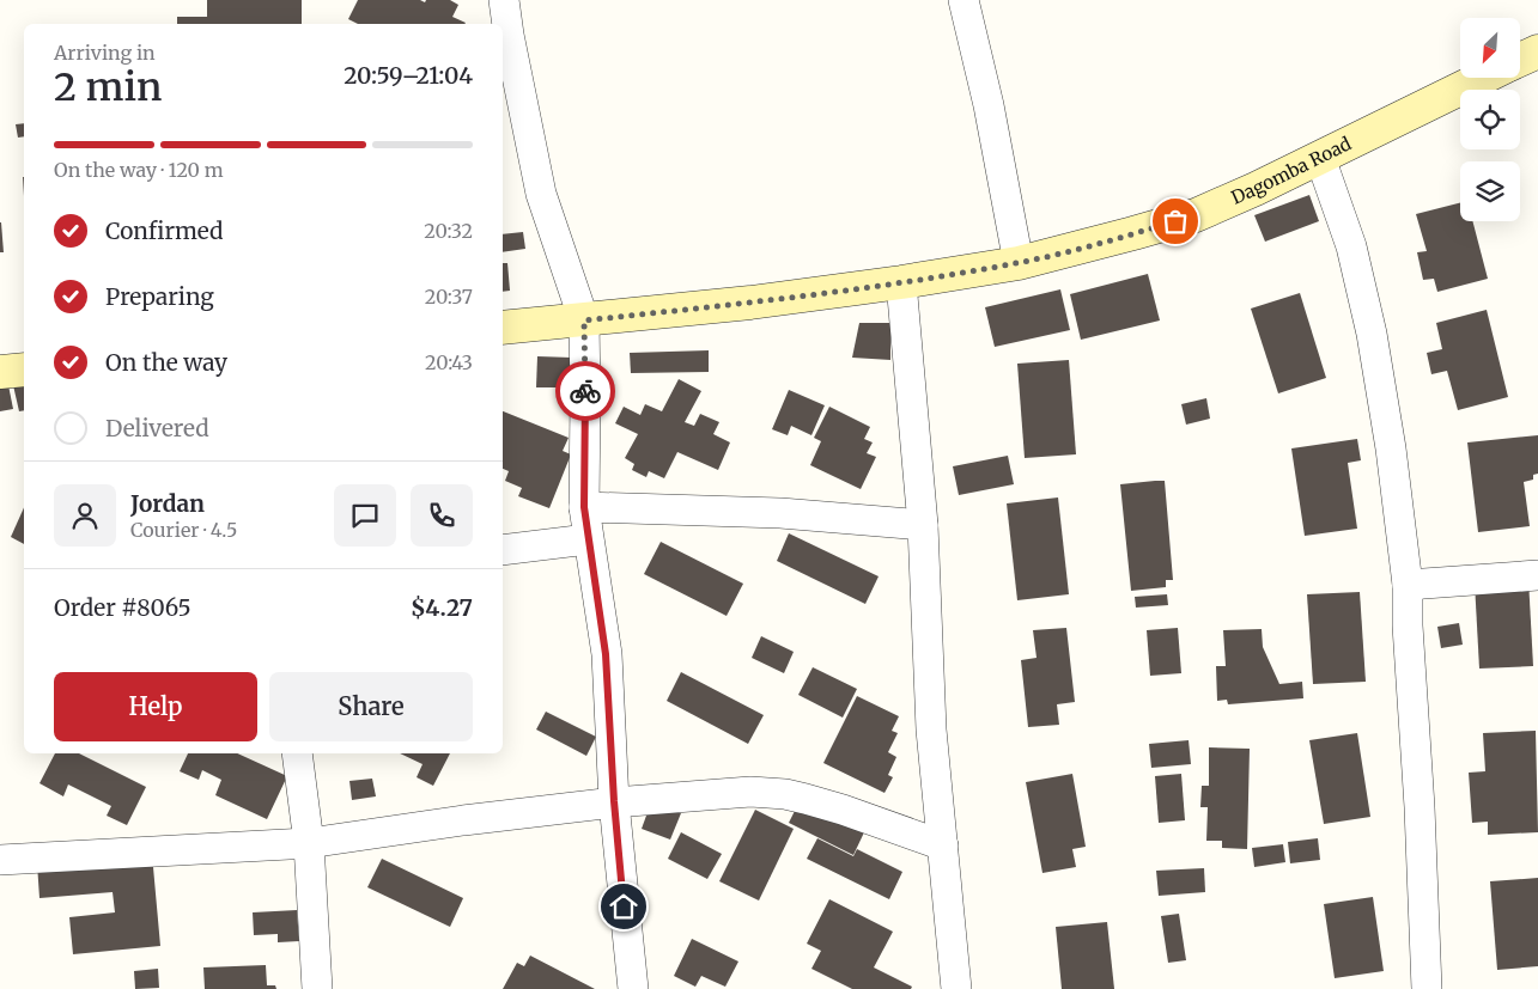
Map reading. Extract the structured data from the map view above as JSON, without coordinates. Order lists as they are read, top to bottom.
{
  "streets": {
    "street": ["Dagomba Road"]
  },
  "north": "bottom left",
  "page": {
    "heading": ["2 min", "Arriving in", "20:59–21:04"],
    "panel": [
      "Jordan",
      "Courier · 4.5",
      "Order #8065",
      "$4.27"
    ],
    "bar": "On the way · 120 m",
    "list": [
      ["Confirmed", "20:32"],
      ["Preparing", "20:37"],
      ["On the way", "20:43"],
      "Delivered"
    ],
    "buttons": ["Help", "Share"]
  }
}
